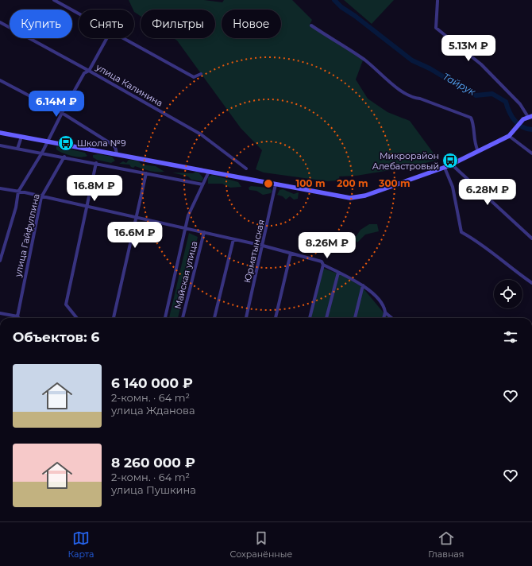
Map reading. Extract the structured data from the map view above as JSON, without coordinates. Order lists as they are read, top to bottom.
{
  "streets": {
    "street": [
      "улица Калинина",
      "улица Гайфуллина",
      "Юрматынская",
      "Майская улица"
    ]
  },
  "water": ["Тайрук"],
  "places": {
    "bus stop": ["Школа №9", "Микрорайон Алебастровый"]
  },
  "page": {
    "chip": [
      "Купить",
      "Снять",
      "Фильтры",
      "Новое"
    ],
    "price": [
      "5.13M ₽",
      "6.14M ₽",
      "16.8M ₽",
      "6.28M ₽",
      "16.6M ₽",
      "8.26M ₽"
    ],
    "heading": "Объектов: 6",
    "list": [
      {
        "name": "6 140 000 ₽",
        "note": "2-комн. · 64 m² · улица Жданова"
      },
      {
        "name": "8 260 000 ₽",
        "note": "2-комн. · 64 m² · улица Пушкина"
      }
    ],
    "tabs": ["Карта", "Сохранённые", "Главная"]
  },
  "rings": ["100 m", "200 m", "300 m"]
}
